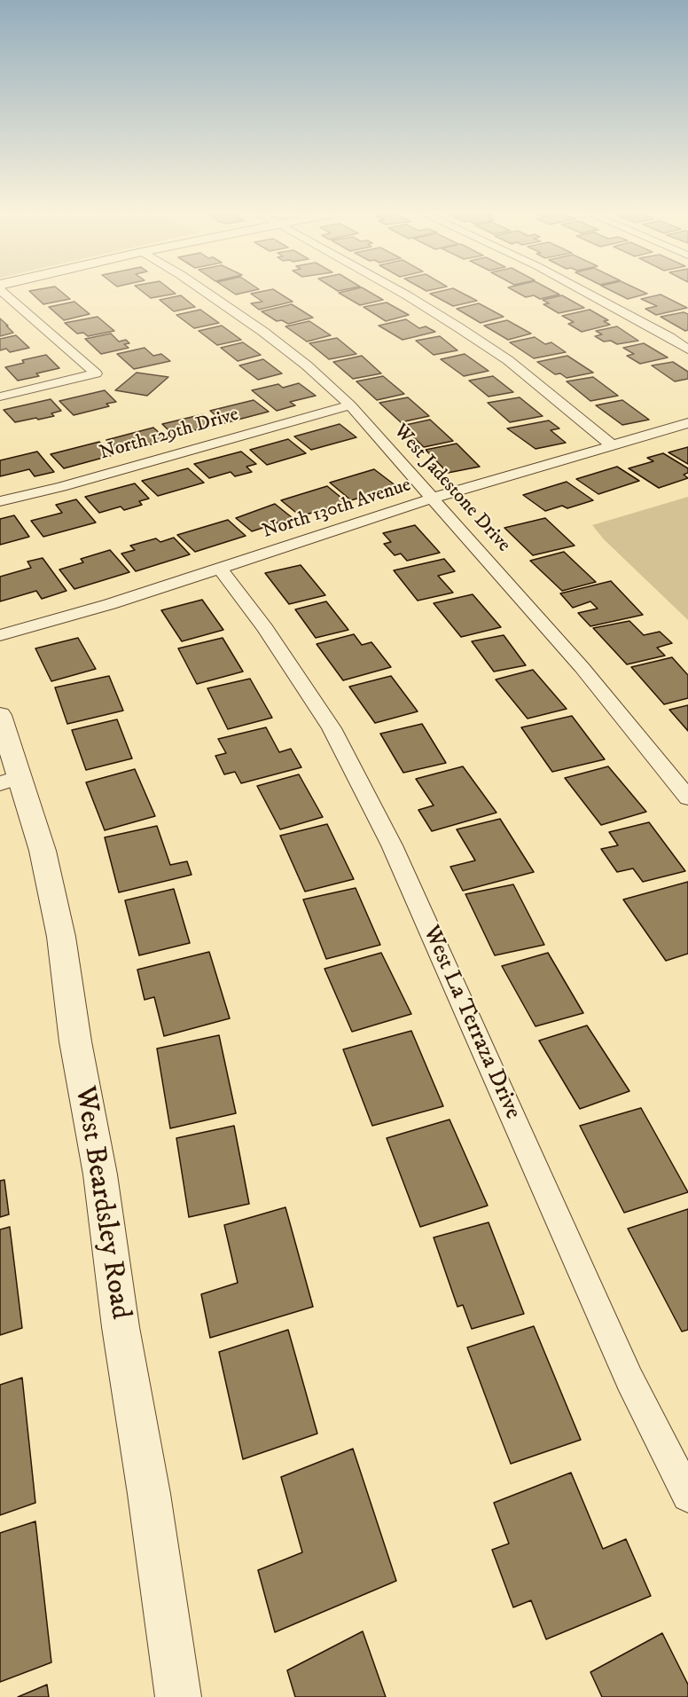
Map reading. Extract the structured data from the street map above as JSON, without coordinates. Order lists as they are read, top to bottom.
{
  "streets": {
    "street": [
      "North 129th Drive",
      "West Jadestone Drive",
      "North 130th Avenue",
      "West La Terraza Drive",
      "West Beardsley Road"
    ]
  },
  "crossings": [
    ["North 129th Drive", "West Jadestone Drive"],
    ["West Jadestone Drive", "North 130th Avenue"],
    ["North 130th Avenue", "West La Terraza Drive"]
  ]
}
